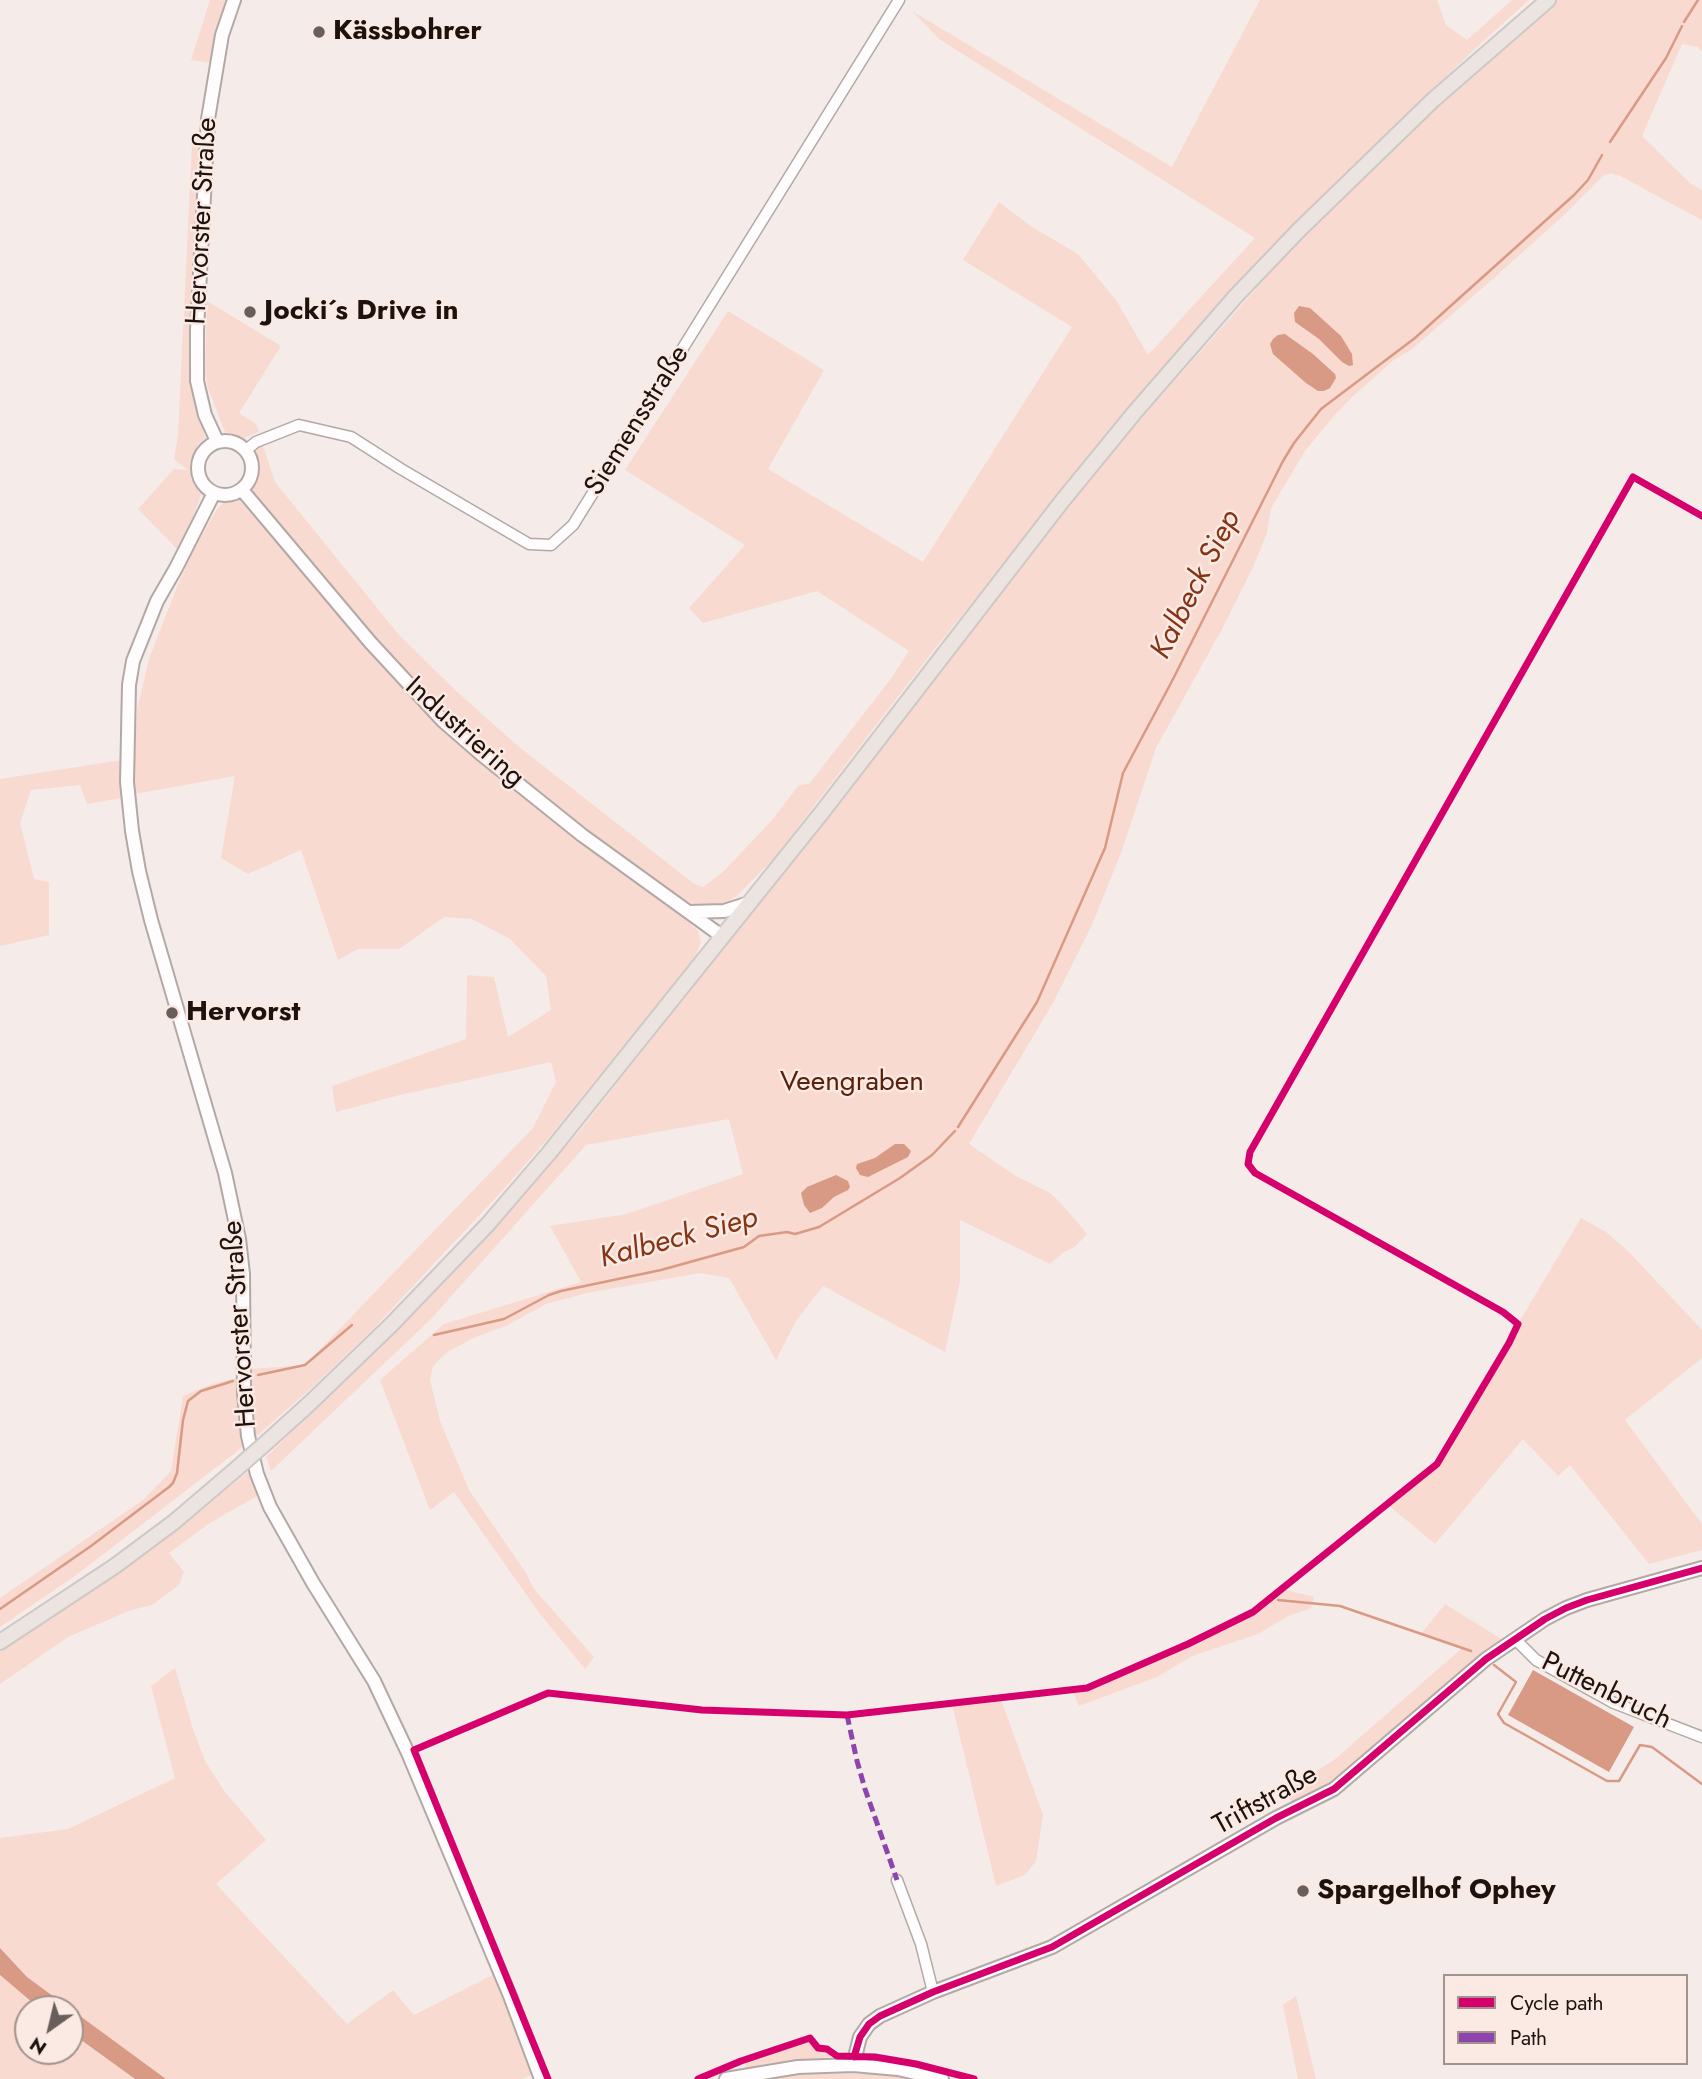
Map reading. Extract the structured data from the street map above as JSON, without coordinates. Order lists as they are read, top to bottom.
{
  "streets": {
    "street": [
      "Hervorster Straße",
      "Siemensstraße",
      "Industriering",
      "Puttenbruch",
      "Triftstraße"
    ]
  },
  "crossings": [
    ["Hervorster Straße", "Siemensstraße"],
    ["Hervorster Straße", "Industriering"],
    ["Siemensstraße", "Industriering"],
    ["Puttenbruch", "Triftstraße"]
  ],
  "water": ["Kalbeck Siep"],
  "parks": ["Veengraben"],
  "places": [
    "Kässbohrer",
    "Jocki´s Drive in",
    "Hervorst",
    "Spargelhof Ophey"
  ],
  "legend": ["Cycle path", "Path"],
  "north": "bottom left"
}
